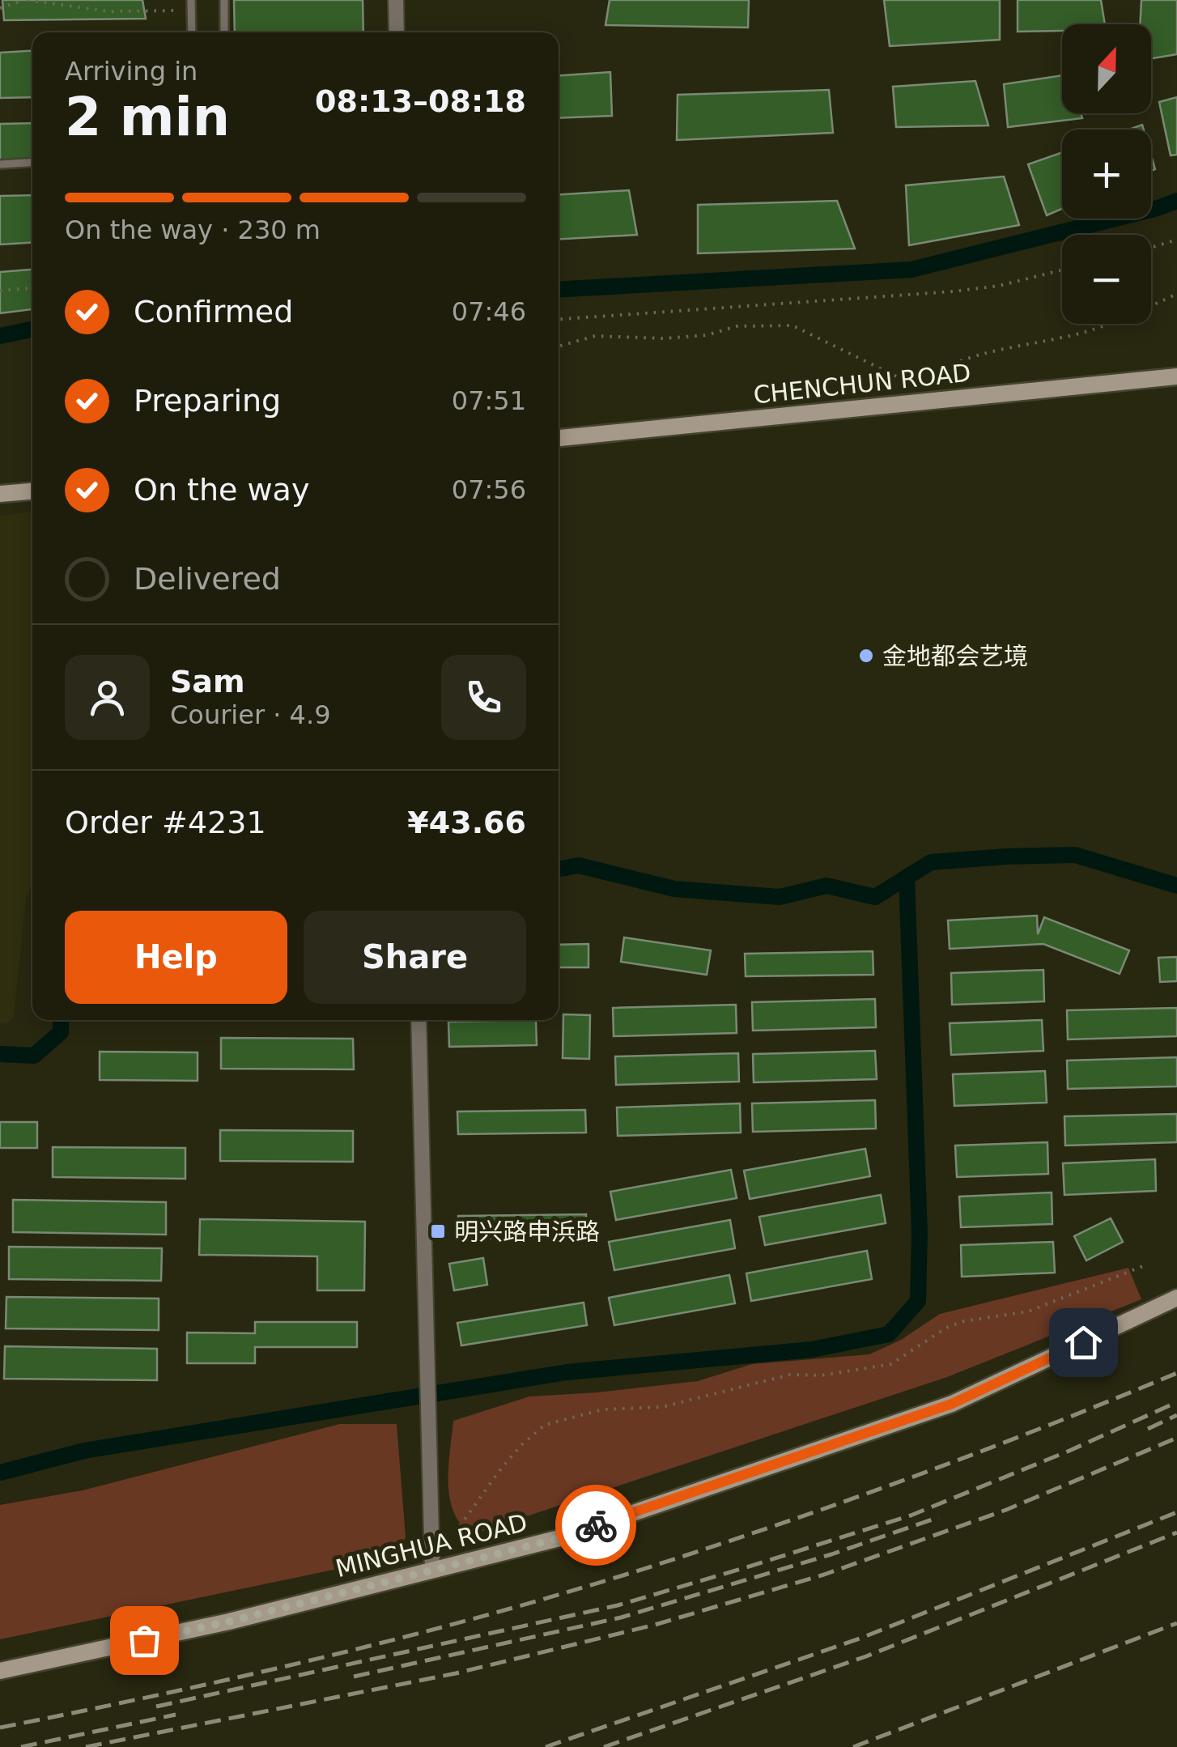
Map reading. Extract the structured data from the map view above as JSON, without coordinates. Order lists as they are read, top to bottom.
{
  "streets": {
    "street": ["CHENCHUN ROAD", "MINGHUA ROAD"]
  },
  "places": {
    "other": ["金地都会艺境"],
    "transit": ["明兴路申浜路"]
  },
  "north": "top",
  "page": {
    "map_buttons": ["+", "−"],
    "heading": ["2 min", "Arriving in", "08:13–08:18"],
    "panel": [
      "Sam",
      "Courier · 4.9",
      "Order #4231",
      "¥43.66"
    ],
    "bar": "On the way · 230 m",
    "list": [
      ["Confirmed", "07:46"],
      ["Preparing", "07:51"],
      ["On the way", "07:56"],
      "Delivered"
    ],
    "buttons": ["Help", "Share"]
  }
}
